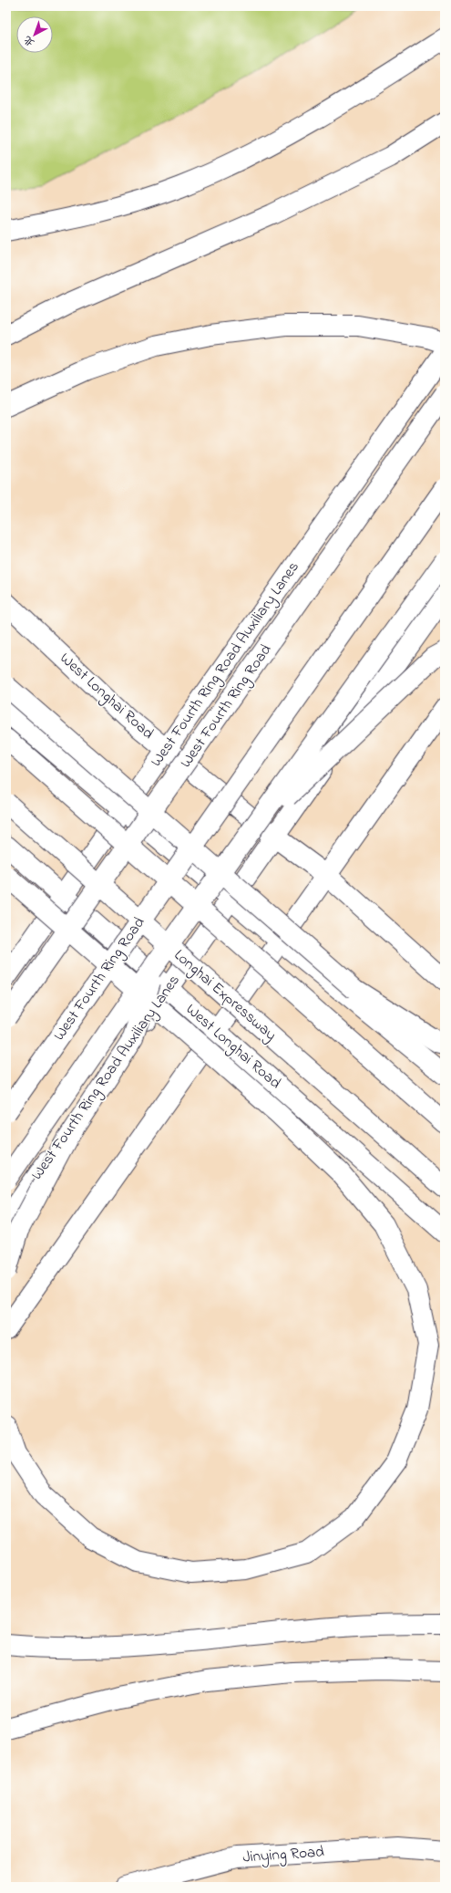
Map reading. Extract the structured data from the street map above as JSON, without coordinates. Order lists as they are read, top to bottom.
{
  "streets": {
    "main road": [
      "West Fourth Ring Road Auxiliary Lanes",
      "West Longhai Road",
      "West Fourth Ring Road",
      "Longhai Expressway",
      "Jinying Road"
    ]
  },
  "crossings": [
    ["West Fourth Ring Road Auxiliary Lanes", "West Longhai Road"]
  ],
  "north": "bottom left"
}
